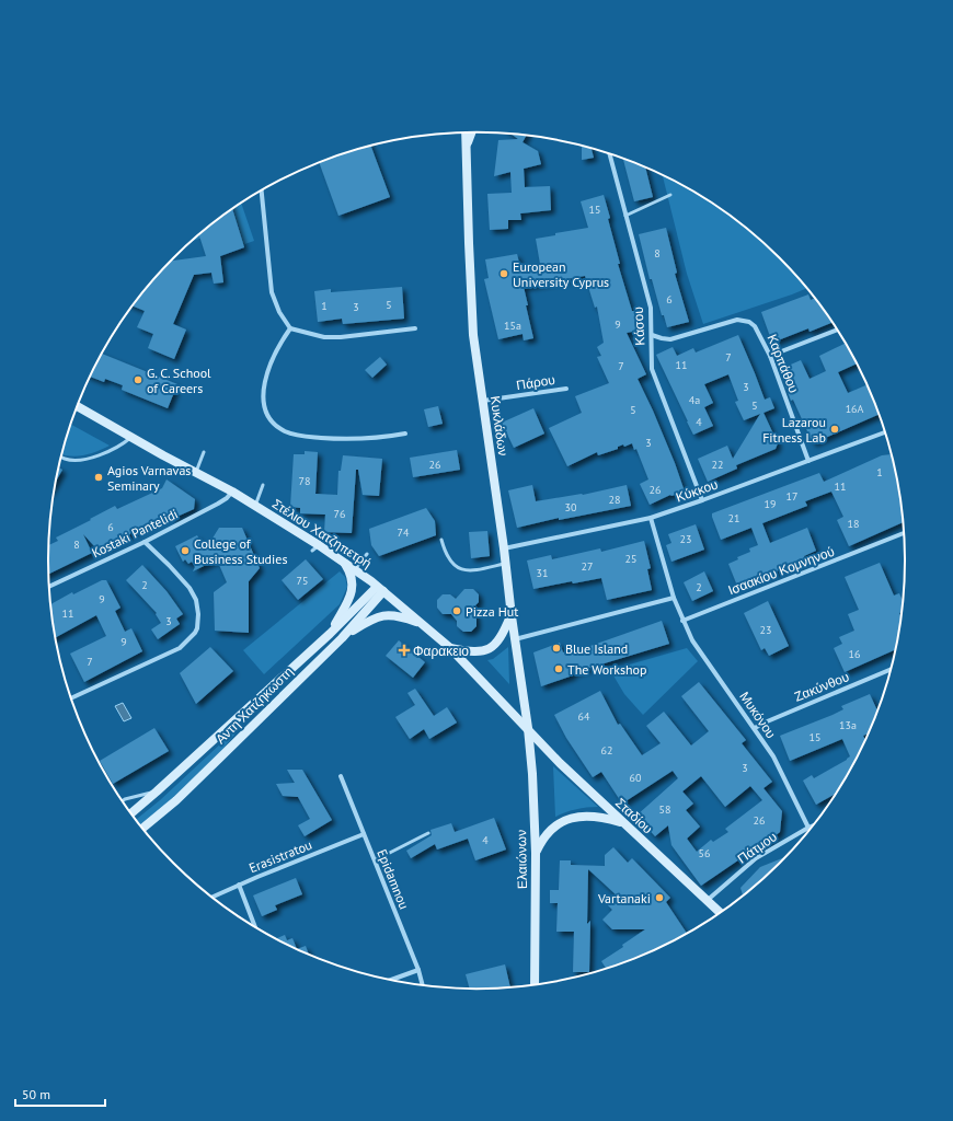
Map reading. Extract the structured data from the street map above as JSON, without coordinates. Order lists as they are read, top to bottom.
{
  "streets": {
    "main road": [
      "Κυκλάδων",
      "Στέλιου Χατζηπετρή",
      "Αντη Χατζηκωστη",
      "Σταδίου",
      "Ελαιώνων"
    ],
    "street": [
      "Κάσου",
      "Καρπάθου",
      "Πάρου",
      "Κύκκου",
      "Kostaki Pantelidi",
      "Ισαακίου Κομνηνού",
      "Ζακύνθου",
      "Μυκόνου",
      "Πάτμου",
      "Erasistratou",
      "Epidamnou"
    ]
  },
  "crossings": [
    ["Κάσου", "Καρπάθου"],
    ["Κάσου", "Κύκκου"],
    ["Καρπάθου", "Κύκκου"],
    ["Πάρου", "Κυκλάδων"],
    ["Κυκλάδων", "Κύκκου"],
    ["Κυκλάδων", "Στέλιου Χατζηπετρή"],
    ["Κυκλάδων", "Σταδίου"],
    ["Κυκλάδων", "Ελαιώνων"],
    ["Kostaki Pantelidi", "Στέλιου Χατζηπετρή"],
    ["Στέλιου Χατζηπετρή", "Αντη Χατζηκωστη"],
    ["Στέλιου Χατζηπετρή", "Σταδίου"],
    ["Στέλιου Χατζηπετρή", "Ελαιώνων"],
    ["Ισαακίου Κομνηνού", "Μυκόνου"],
    ["Ζακύνθου", "Μυκόνου"],
    ["Μυκόνου", "Πάτμου"],
    ["Σταδίου", "Πάτμου"],
    ["Σταδίου", "Ελαιώνων"],
    ["Erasistratou", "Epidamnou"]
  ],
  "places": {
    "other": [
      "European University Cyprus",
      "G. C. School of Careers",
      "Lazarou Fitness Lab",
      "Agios Varnavas Seminary",
      "College of Business Studies",
      "Pizza Hut",
      "Blue Island",
      "The Workshop",
      "Vartanaki"
    ],
    "health": ["Φαρακειο"]
  },
  "house_numbers": [
    "15",
    "8",
    "6",
    "5",
    "1",
    "3",
    "9",
    "15a",
    "7",
    "11",
    "7",
    "3",
    "4a",
    "5",
    "16A",
    "5",
    "4",
    "3",
    "26",
    "22",
    "1",
    "78",
    "11",
    "26",
    "17",
    "28",
    "19",
    "30",
    "76",
    "21",
    "18",
    "6",
    "74",
    "23",
    "8",
    "25",
    "27",
    "31",
    "75",
    "2",
    "2",
    "9",
    "11",
    "3",
    "23",
    "9",
    "16",
    "7",
    "64",
    "13a",
    "15",
    "62",
    "3",
    "60",
    "58",
    "26",
    "4",
    "56"
  ],
  "scale_bar": "50 m"
}
